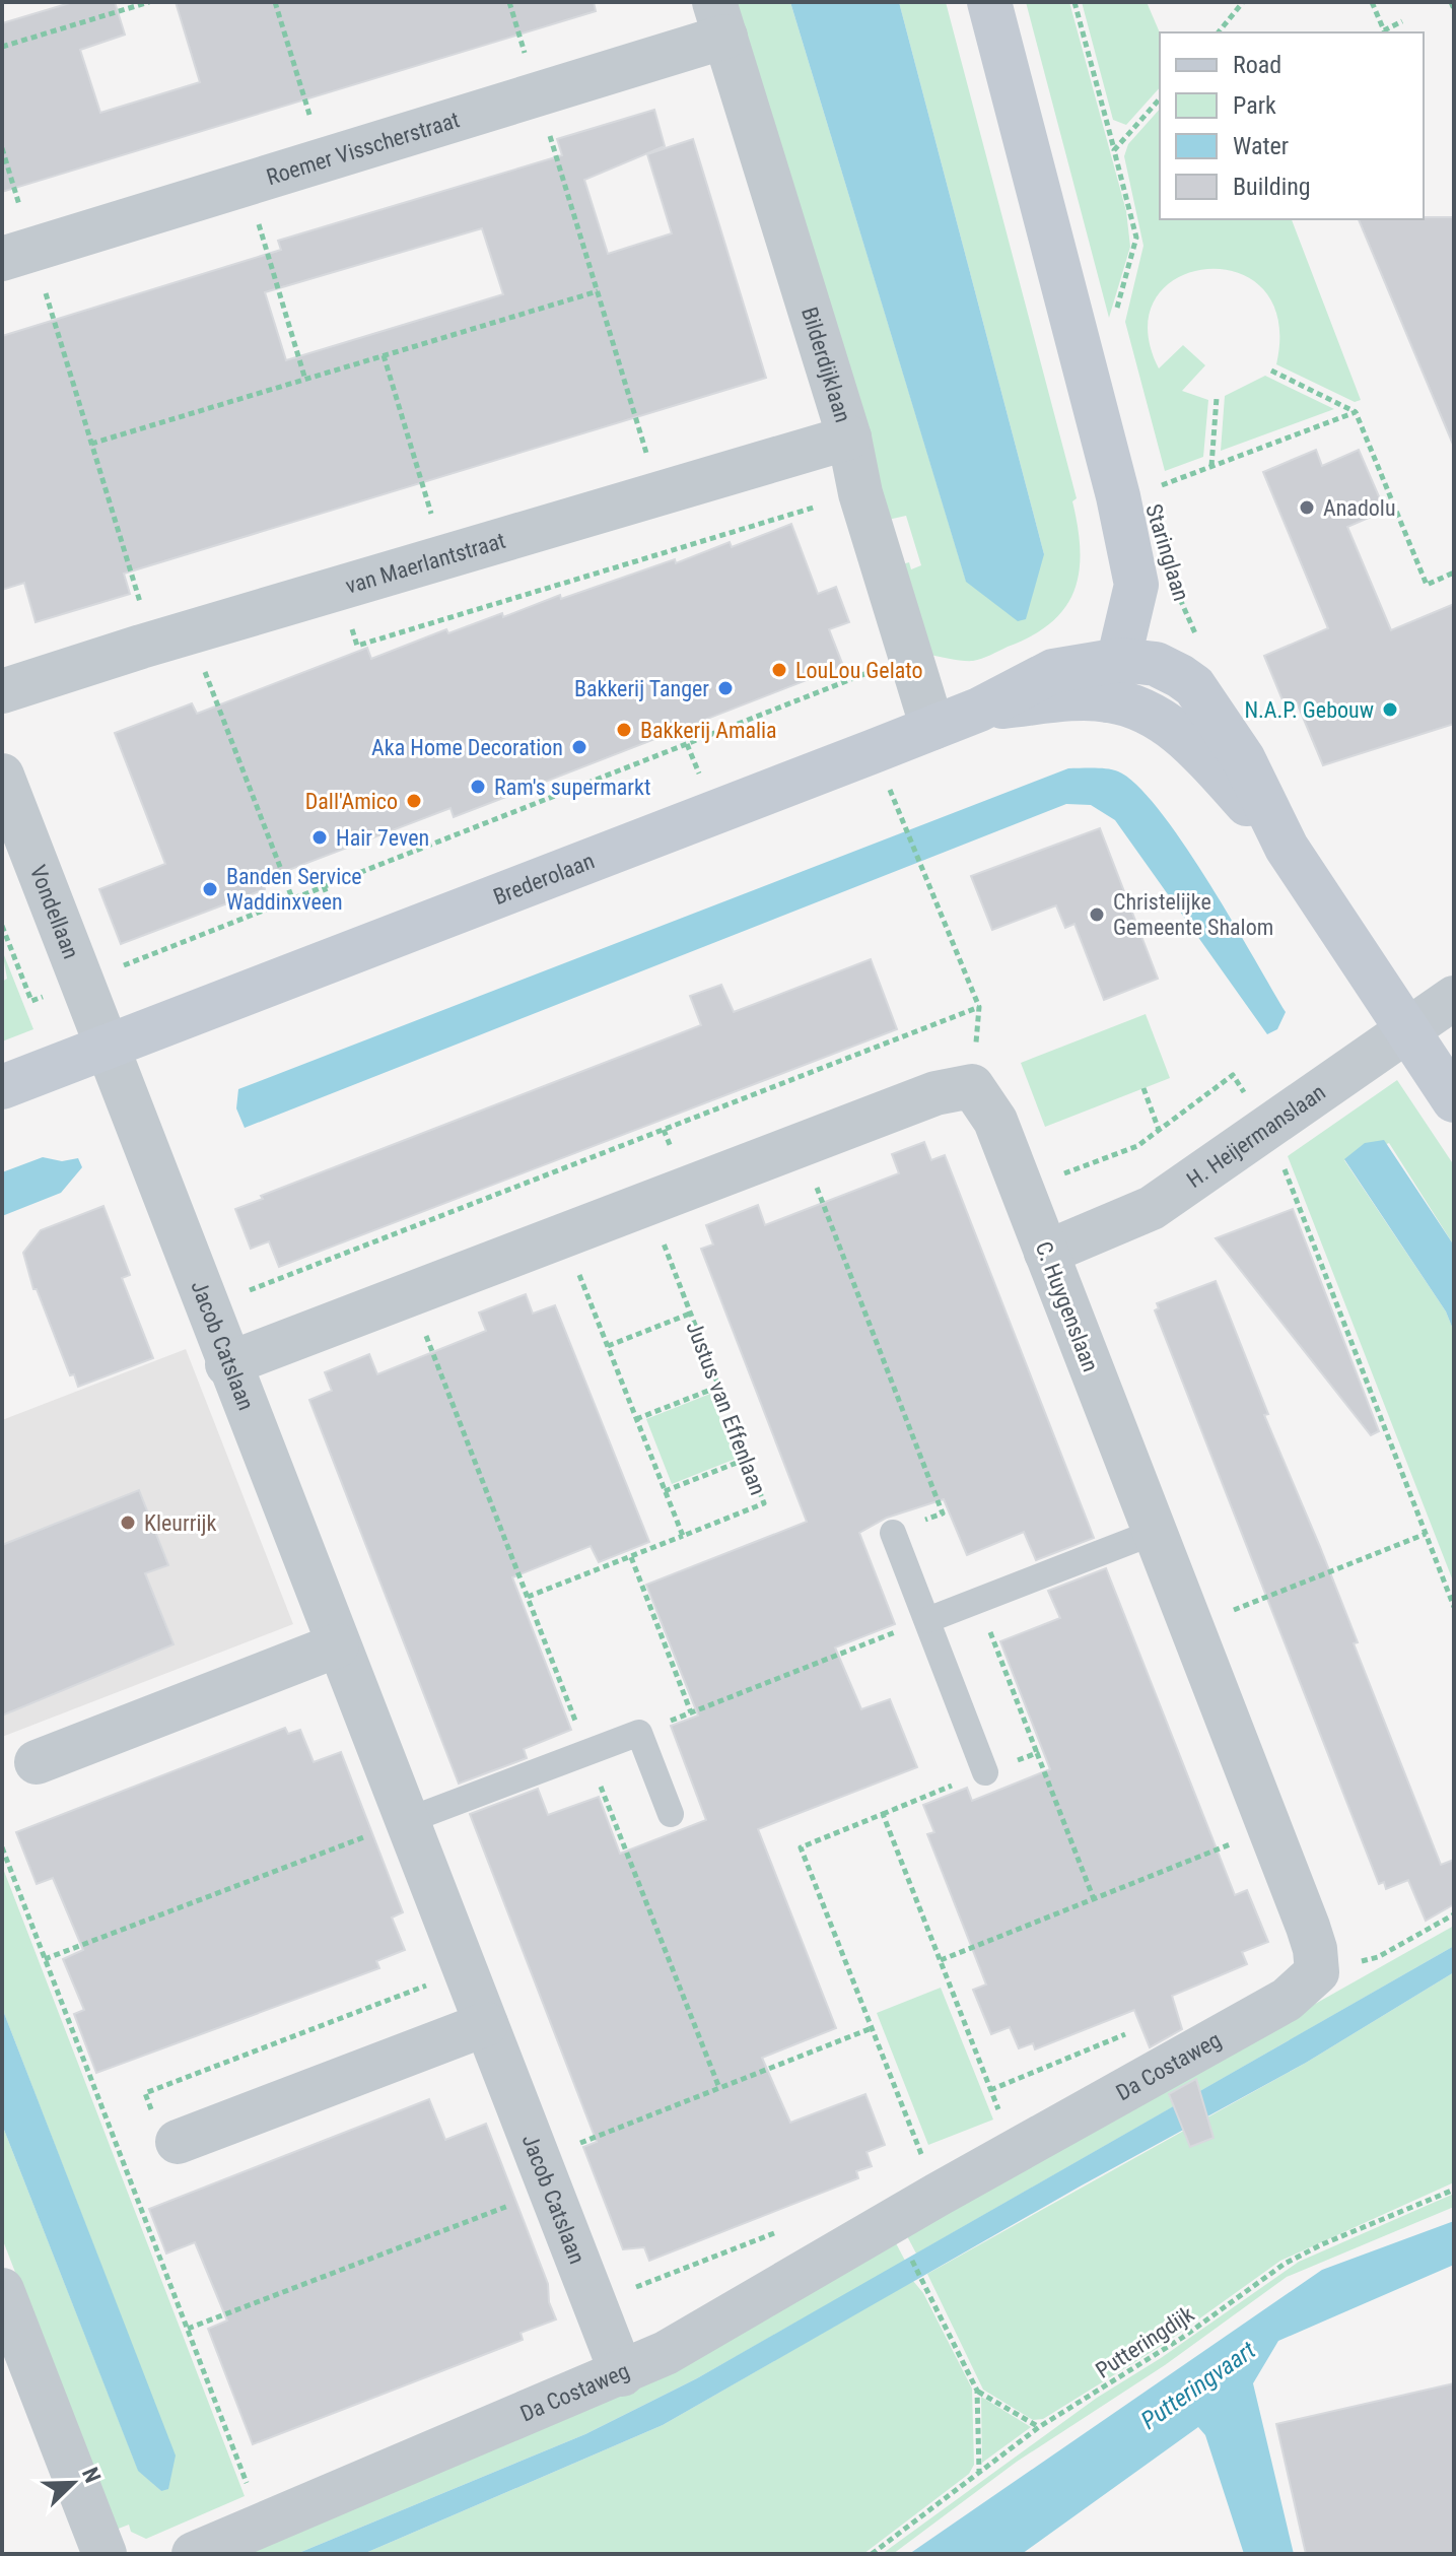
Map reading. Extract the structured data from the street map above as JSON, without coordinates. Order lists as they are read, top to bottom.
{
  "streets": {
    "street": [
      "Roemer Visscherstraat",
      "Bilderdijklaan",
      "Staringlaan",
      "van Maerlantstraat",
      "Brederolaan",
      "Vondellaan",
      "H. Heijermanslaan",
      "C. Huygenslaan",
      "Jacob Catslaan",
      "Da Costaweg"
    ],
    "path": ["Justus van Effenlaan", "Putteringdijk"]
  },
  "crossings": [
    ["Roemer Visscherstraat", "Bilderdijklaan"],
    ["Bilderdijklaan", "van Maerlantstraat"],
    ["Bilderdijklaan", "Brederolaan"],
    ["Staringlaan", "Brederolaan"],
    ["Brederolaan", "Vondellaan"],
    ["Brederolaan", "Jacob Catslaan"],
    ["Vondellaan", "Jacob Catslaan"],
    ["H. Heijermanslaan", "C. Huygenslaan"],
    ["C. Huygenslaan", "Da Costaweg"],
    ["Jacob Catslaan", "Da Costaweg"]
  ],
  "water": ["Putteringvaart"],
  "places": [
    "Anadolu",
    "LouLou Gelato",
    "Bakkerij Tanger",
    "N.A.P. Gebouw",
    "Bakkerij Amalia",
    "Aka Home Decoration",
    "Ram's supermarkt",
    "Dall'Amico",
    "Hair 7even",
    "Banden Service Waddinxveen",
    "Christelijke Gemeente Shalom",
    "Kleurrijk"
  ],
  "legend": [
    "Road",
    "Park",
    "Water",
    "Building"
  ],
  "north": "top right"
}
